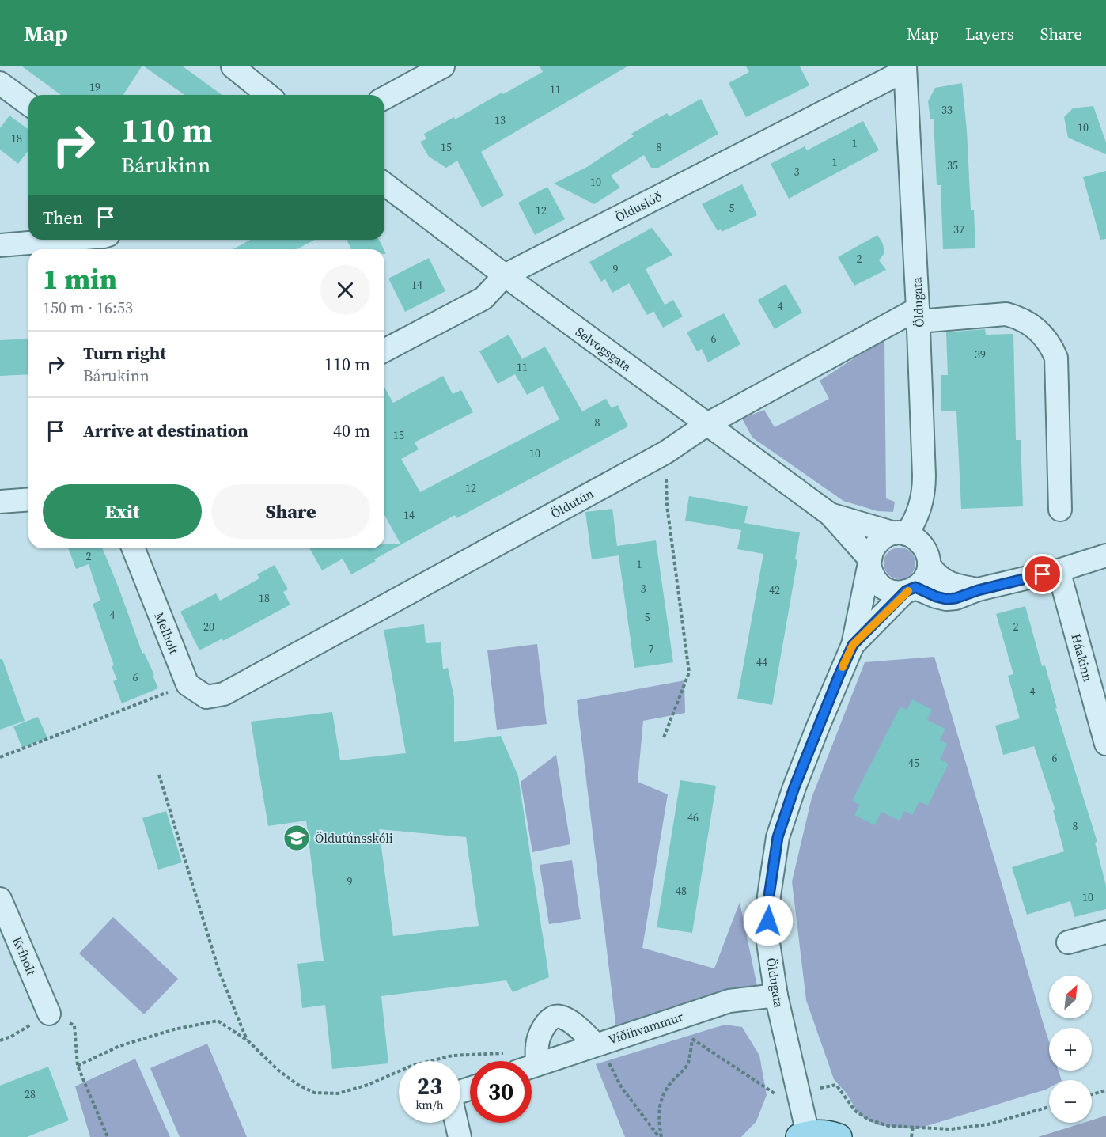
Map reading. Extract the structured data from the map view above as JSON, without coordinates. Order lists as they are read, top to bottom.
{
  "streets": {
    "street": [
      "Ölduslóð",
      "Öldugata",
      "Selvogsgata",
      "Öldutún",
      "Melholt",
      "Háakinn",
      "Kvíholt",
      "Víðihvammur"
    ]
  },
  "crossings": [
    ["Ölduslóð", "Öldugata"],
    ["Ölduslóð", "Selvogsgata"],
    ["Öldugata", "Selvogsgata"],
    ["Öldugata", "Öldutún"],
    ["Öldugata", "Víðihvammur"],
    ["Selvogsgata", "Öldutún"],
    ["Öldutún", "Melholt"]
  ],
  "places": {
    "school or university": ["Öldutúnsskóli"]
  },
  "house_numbers": [
    "19",
    "11",
    "33",
    "13",
    "10",
    "18",
    "1",
    "15",
    "8",
    "1",
    "35",
    "3",
    "10",
    "5",
    "12",
    "37",
    "2",
    "9",
    "14",
    "4",
    "6",
    "39",
    "11",
    "8",
    "15",
    "10",
    "12",
    "14",
    "2",
    "1",
    "3",
    "42",
    "18",
    "4",
    "5",
    "20",
    "2",
    "7",
    "44",
    "6",
    "4",
    "6",
    "45",
    "46",
    "8",
    "9",
    "48",
    "10",
    "28"
  ],
  "north": "top right",
  "page": {
    "header": "Map",
    "nav": ["Map", "Layers", "Share"],
    "turn": ["110 m", "Bárukinn"],
    "then": "Then",
    "heading": ["1 min", "150 m · 16:53"],
    "list": [
      {
        "name": "Turn right",
        "note": "Bárukinn",
        "value": "110 m"
      },
      {
        "name": "Arrive at destination",
        "value": "40 m"
      }
    ],
    "buttons": ["Exit", "Share"],
    "map_buttons": ["+", "−"],
    "speed": "23 km/h",
    "limit": "30"
  }
}
